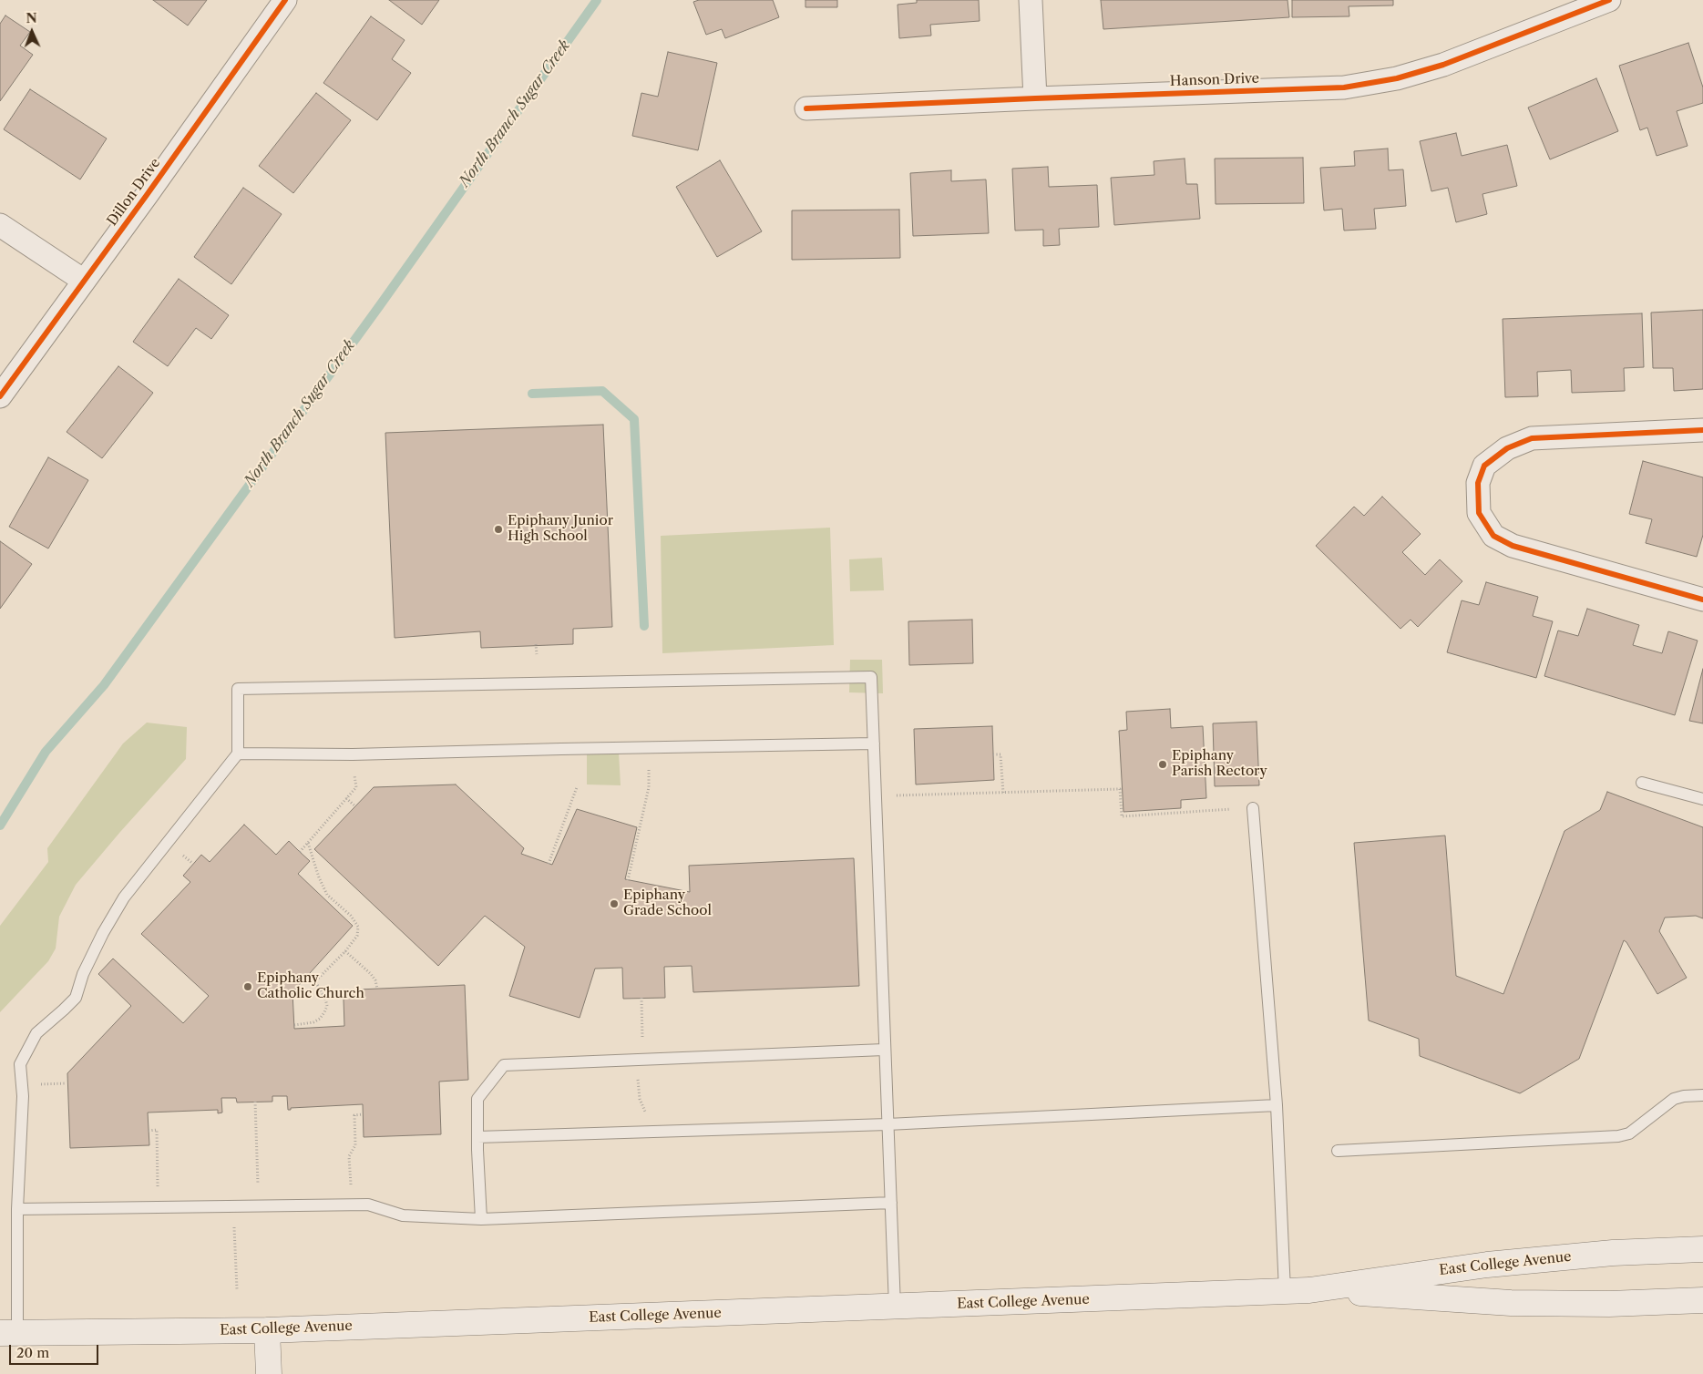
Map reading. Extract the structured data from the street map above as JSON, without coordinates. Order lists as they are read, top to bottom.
{
  "streets": {
    "main road": ["East College Avenue"],
    "street": ["Hanson Drive", "Dillon Drive"]
  },
  "water": ["North Branch Sugar Creek"],
  "places": [
    "Epiphany Junior High School",
    "Epiphany Parish Rectory",
    "Epiphany Grade School",
    "Epiphany Catholic Church"
  ],
  "scale_bar": "20 m",
  "north": "top"
}
